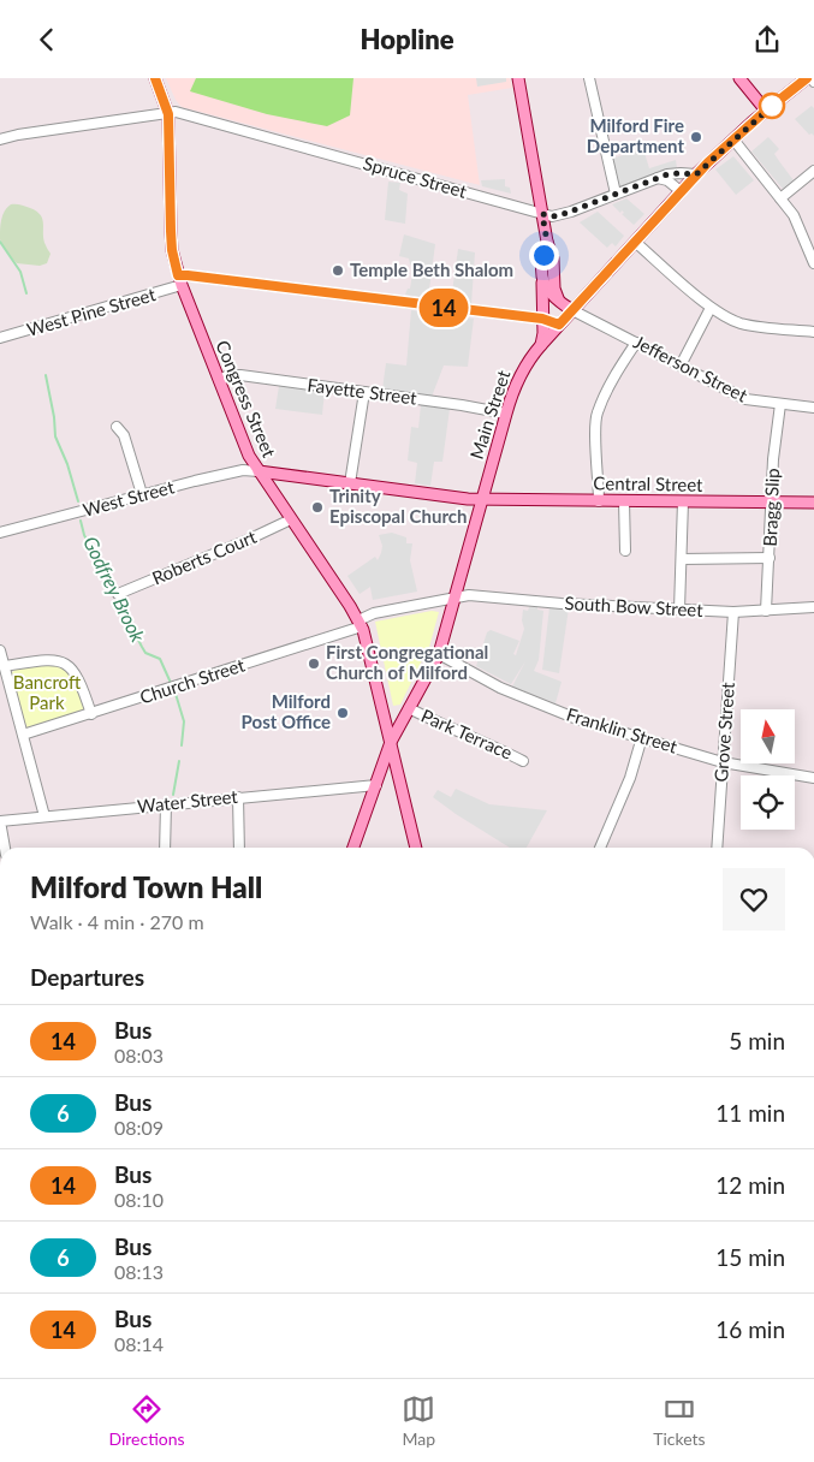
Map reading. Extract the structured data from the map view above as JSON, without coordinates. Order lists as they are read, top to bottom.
{
  "streets": {
    "main road": ["Congress Street", "Main Street", "Central Street"],
    "street": [
      "Spruce Street",
      "West Pine Street",
      "Jefferson Street",
      "Fayette Street",
      "West Street",
      "Bragg Slip",
      "Roberts Court",
      "South Bow Street",
      "Church Street",
      "Franklin Street",
      "Grove Street",
      "Park Terrace",
      "Water Street"
    ]
  },
  "crossings": [
    ["Spruce Street", "Congress Street"],
    ["Spruce Street", "Main Street"],
    ["West Pine Street", "Congress Street"],
    ["Jefferson Street", "Main Street"],
    ["Jefferson Street", "Bragg Slip"],
    ["Fayette Street", "Congress Street"],
    ["Fayette Street", "Main Street"],
    ["Congress Street", "Main Street"],
    ["Congress Street", "Central Street"],
    ["Congress Street", "West Street"],
    ["Congress Street", "Roberts Court"],
    ["Congress Street", "South Bow Street"],
    ["Congress Street", "Church Street"],
    ["Main Street", "Central Street"],
    ["Main Street", "South Bow Street"],
    ["Main Street", "Franklin Street"],
    ["Main Street", "Park Terrace"],
    ["Main Street", "Water Street"],
    ["Central Street", "West Street"],
    ["Central Street", "Bragg Slip"],
    ["Bragg Slip", "South Bow Street"],
    ["South Bow Street", "Church Street"],
    ["South Bow Street", "Grove Street"],
    ["Franklin Street", "Grove Street"]
  ],
  "water": ["Godfrey Brook"],
  "parks": ["Bancroft Park"],
  "places": [
    "Milford Fire Department",
    "Temple Beth Shalom",
    "Trinity Episcopal Church",
    "First Congregational Church of Milford",
    "Milford Post Office"
  ],
  "lines": ["bus line 14"],
  "north": "top",
  "page": {
    "header": "Hopline",
    "on_map": "14",
    "heading": [
      ["Milford Town Hall", "Walk · 4 min · 270 m"],
      "Departures"
    ],
    "list": [
      {
        "mark": "14",
        "name": "Bus",
        "note": "08:03",
        "value": "5 min"
      },
      {
        "mark": "6",
        "name": "Bus",
        "note": "08:09",
        "value": "11 min"
      },
      {
        "mark": "14",
        "name": "Bus",
        "note": "08:10",
        "value": "12 min"
      },
      {
        "mark": "6",
        "name": "Bus",
        "note": "08:13",
        "value": "15 min"
      },
      {
        "mark": "14",
        "name": "Bus",
        "note": "08:14",
        "value": "16 min"
      }
    ],
    "tabs": ["Directions", "Map", "Tickets"]
  }
}
